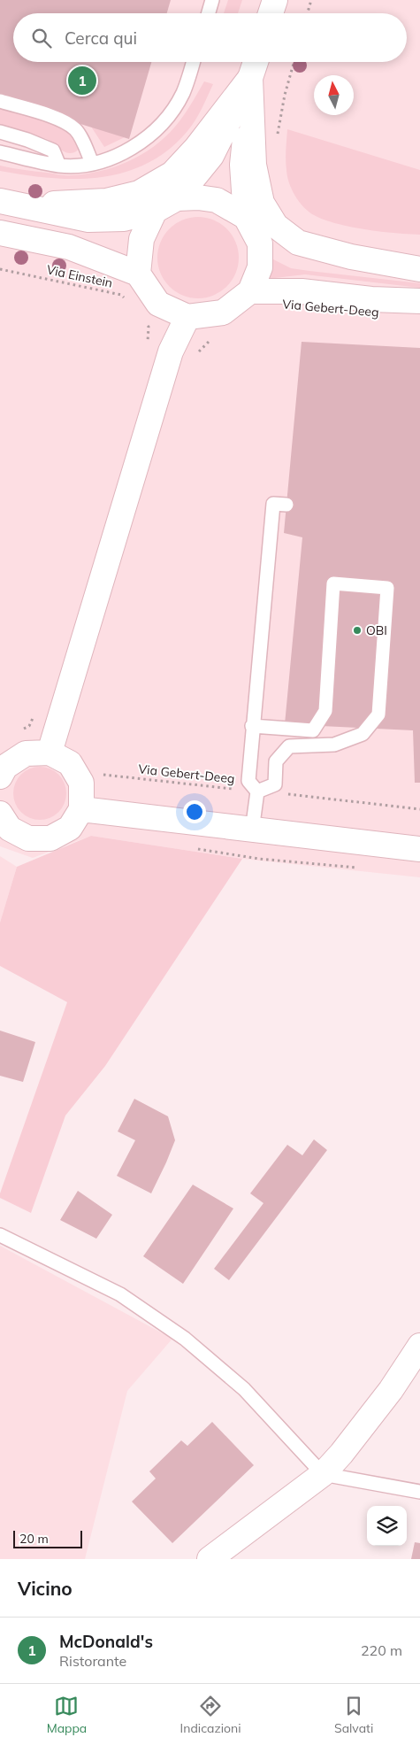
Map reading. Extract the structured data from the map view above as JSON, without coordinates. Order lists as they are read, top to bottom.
{
  "streets": {
    "path": ["Via Einstein", "Via Gebert-Deeg"]
  },
  "places": ["OBI"],
  "scale_bar": "20 m",
  "north": "top",
  "page": {
    "search": "Cerca qui",
    "pins": "1",
    "scale": "20 m",
    "heading": "Vicino",
    "list": [
      {
        "mark": "1",
        "name": "McDonald's",
        "note": "Ristorante",
        "value": "220 m"
      }
    ],
    "nav": ["Mappa", "Indicazioni", "Salvati"]
  }
}
